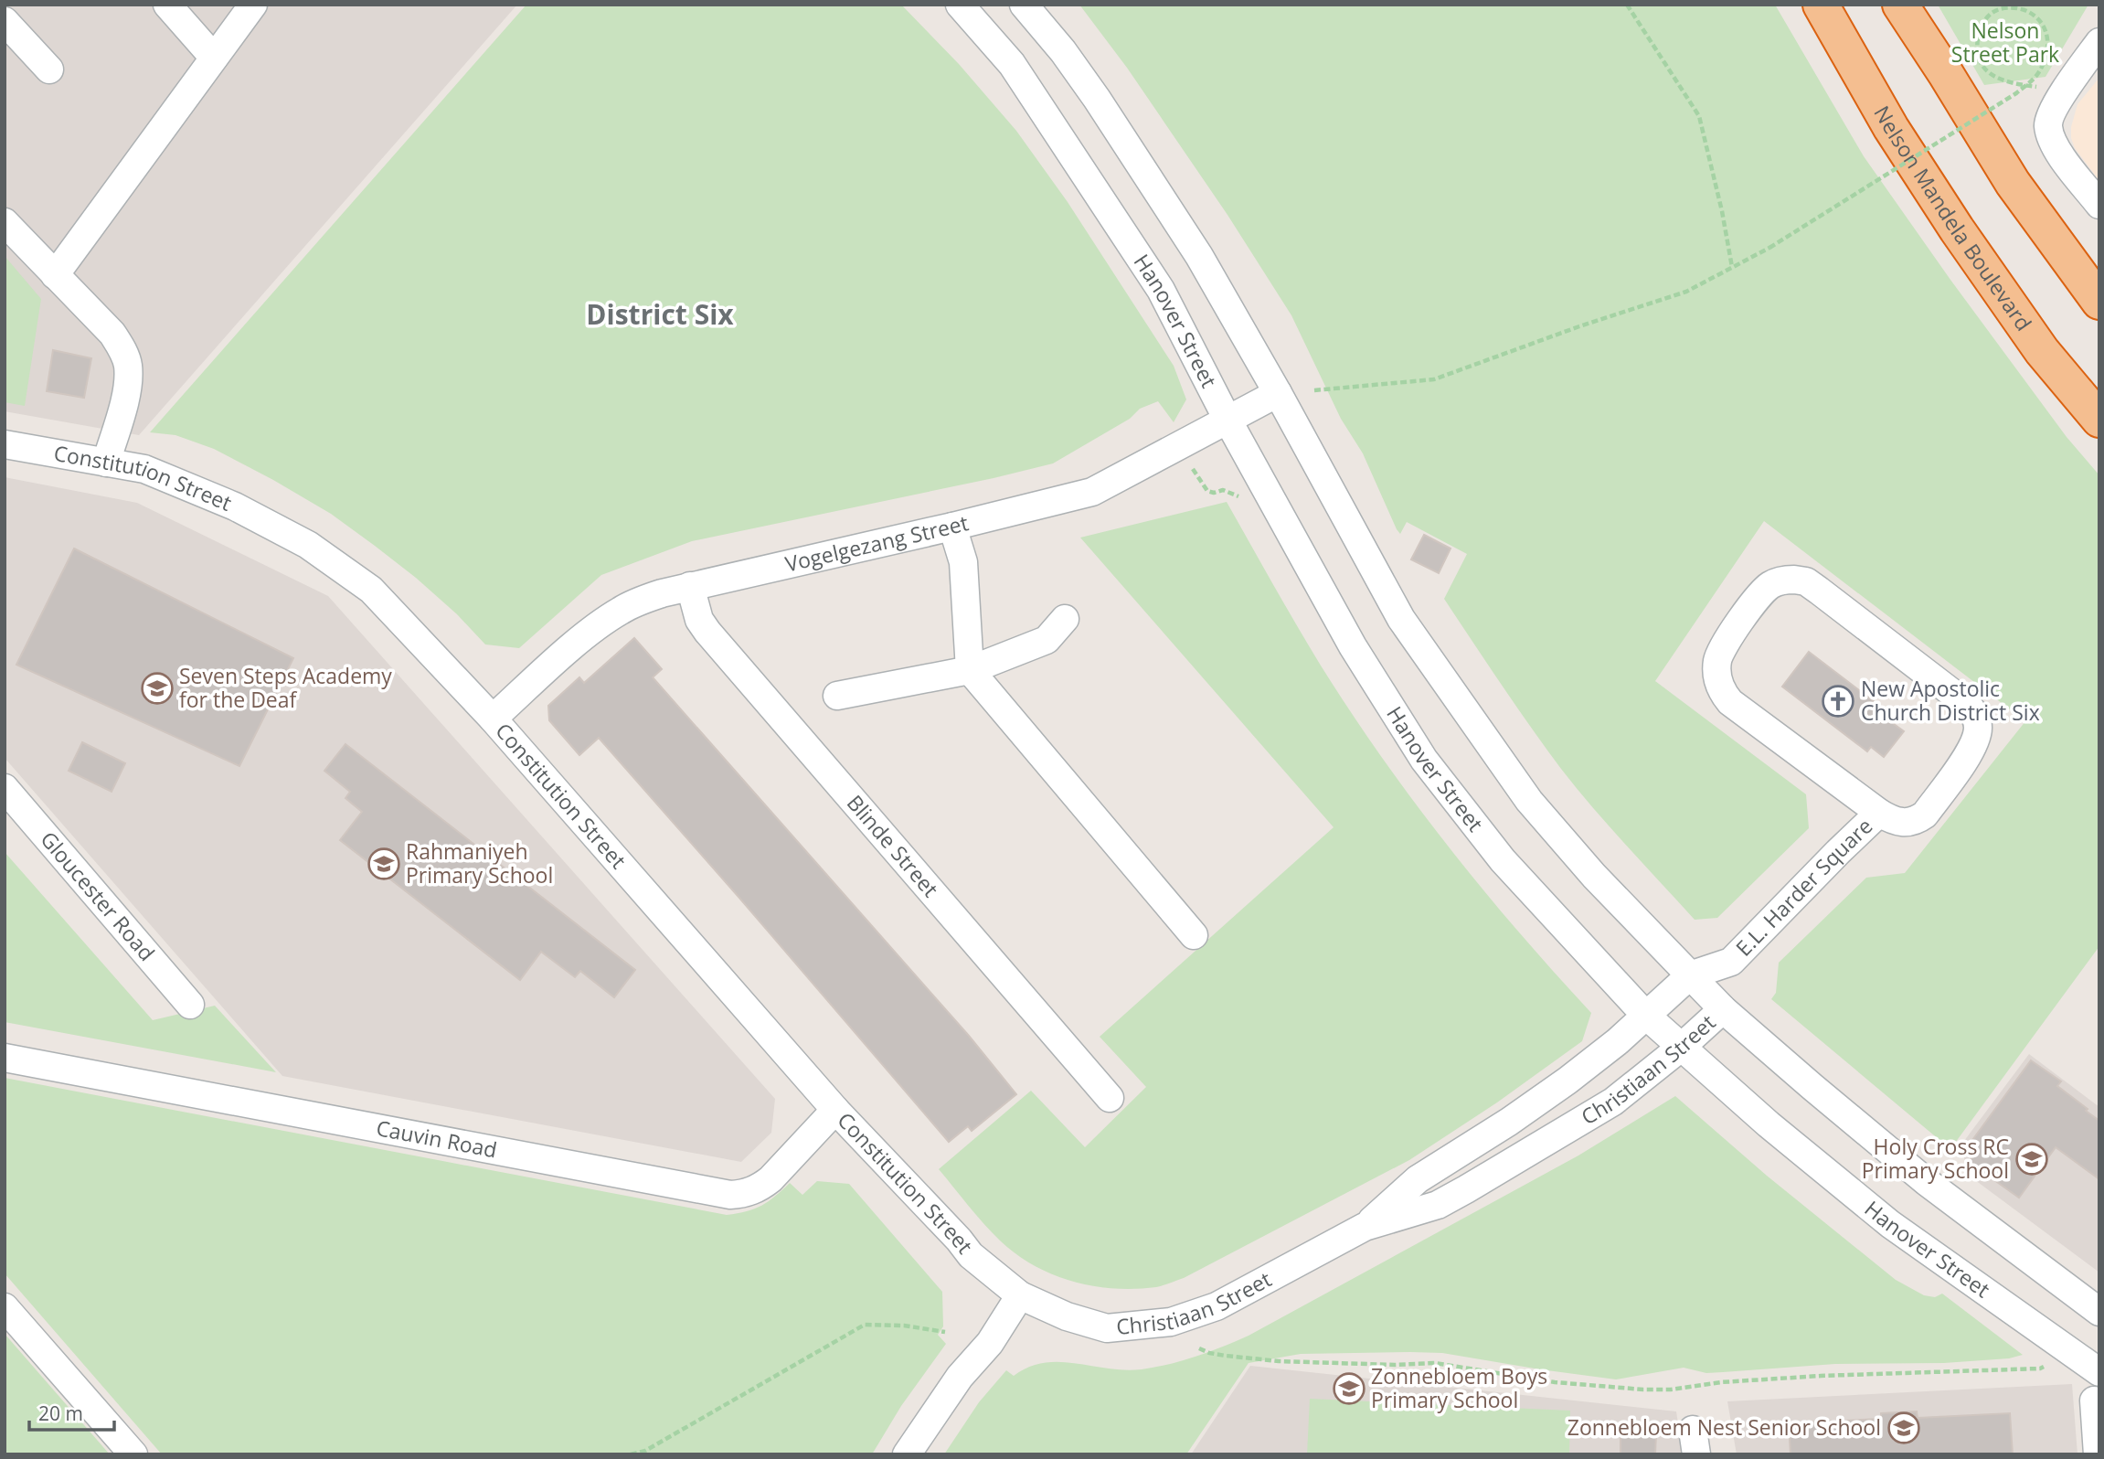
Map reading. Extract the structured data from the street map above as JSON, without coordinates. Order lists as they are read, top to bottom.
{
  "streets": {
    "highway": ["Nelson Mandela Boulevard"],
    "street": [
      "Hanover Street",
      "Constitution Street",
      "Vogelgezang Street",
      "Blinde Street",
      "E.L. Harder Square",
      "Gloucester Road",
      "Christiaan Street",
      "Cauvin Road"
    ]
  },
  "crossings": [
    ["Hanover Street", "Vogelgezang Street"],
    ["Hanover Street", "Christiaan Street"],
    ["Constitution Street", "Vogelgezang Street"],
    ["Constitution Street", "Christiaan Street"],
    ["Constitution Street", "Cauvin Road"],
    ["Vogelgezang Street", "Blinde Street"],
    ["E.L. Harder Square", "Christiaan Street"]
  ],
  "districts": ["District Six"],
  "parks": ["Nelson Street Park"],
  "places": {
    "school or university": [
      "Seven Steps Academy for the Deaf",
      "Rahmaniyeh Primary School",
      "Holy Cross RC Primary School",
      "Zonnebloem Boys Primary School",
      "Zonnebloem Nest Senior School"
    ],
    "church": ["New Apostolic Church District Six"]
  },
  "scale_bar": "20 m"
}
